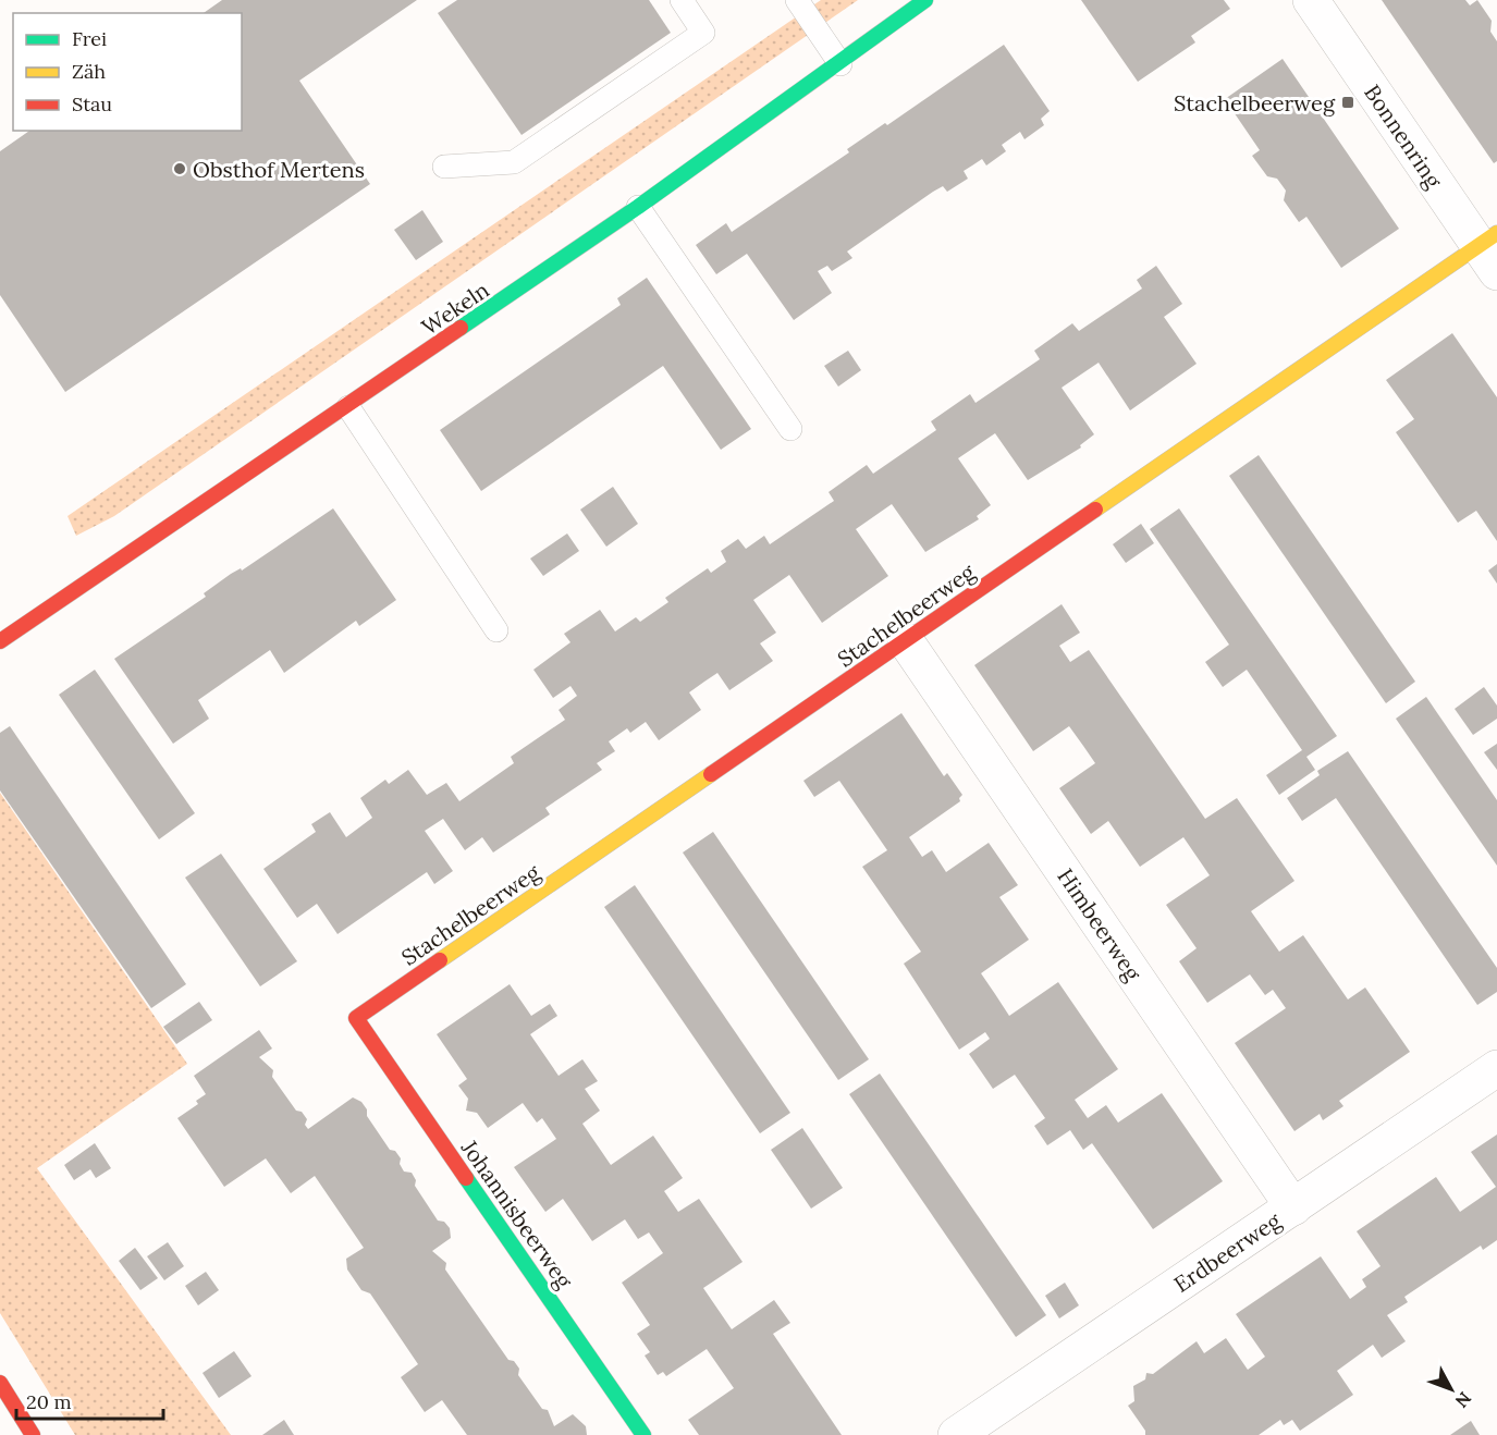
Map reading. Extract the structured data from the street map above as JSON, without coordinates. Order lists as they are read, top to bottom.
{
  "streets": {
    "street": [
      "Bonnenring",
      "Wekeln",
      "Stachelbeerweg",
      "Himbeerweg",
      "Johannisbeerweg",
      "Erdbeerweg"
    ]
  },
  "crossings": [
    ["Bonnenring", "Stachelbeerweg"],
    ["Stachelbeerweg", "Himbeerweg"],
    ["Stachelbeerweg", "Johannisbeerweg"],
    ["Himbeerweg", "Erdbeerweg"]
  ],
  "places": {
    "transit": ["Stachelbeerweg"],
    "other": ["Obsthof Mertens"]
  },
  "legend": ["Frei", "Zäh", "Stau"],
  "scale_bar": "20 m",
  "north": "bottom right"
}
